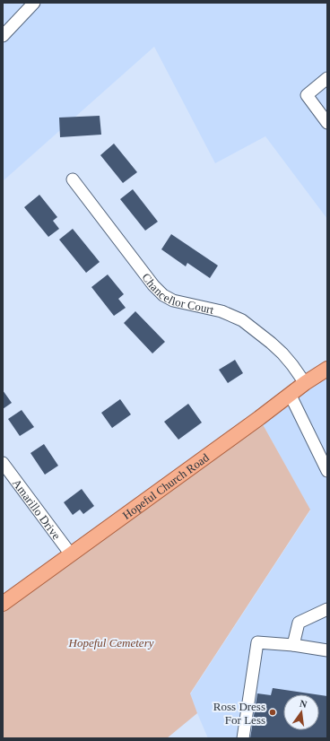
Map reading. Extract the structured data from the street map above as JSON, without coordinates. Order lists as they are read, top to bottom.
{
  "streets": {
    "main road": ["Hopeful Church Road"],
    "street": ["Chancellor Court", "Amarillo Drive"]
  },
  "crossings": [
    ["Chancellor Court", "Hopeful Church Road"],
    ["Hopeful Church Road", "Amarillo Drive"]
  ],
  "parks": ["Hopeful Cemetery"],
  "places": ["Ross Dress For Less"],
  "north": "top"
}
